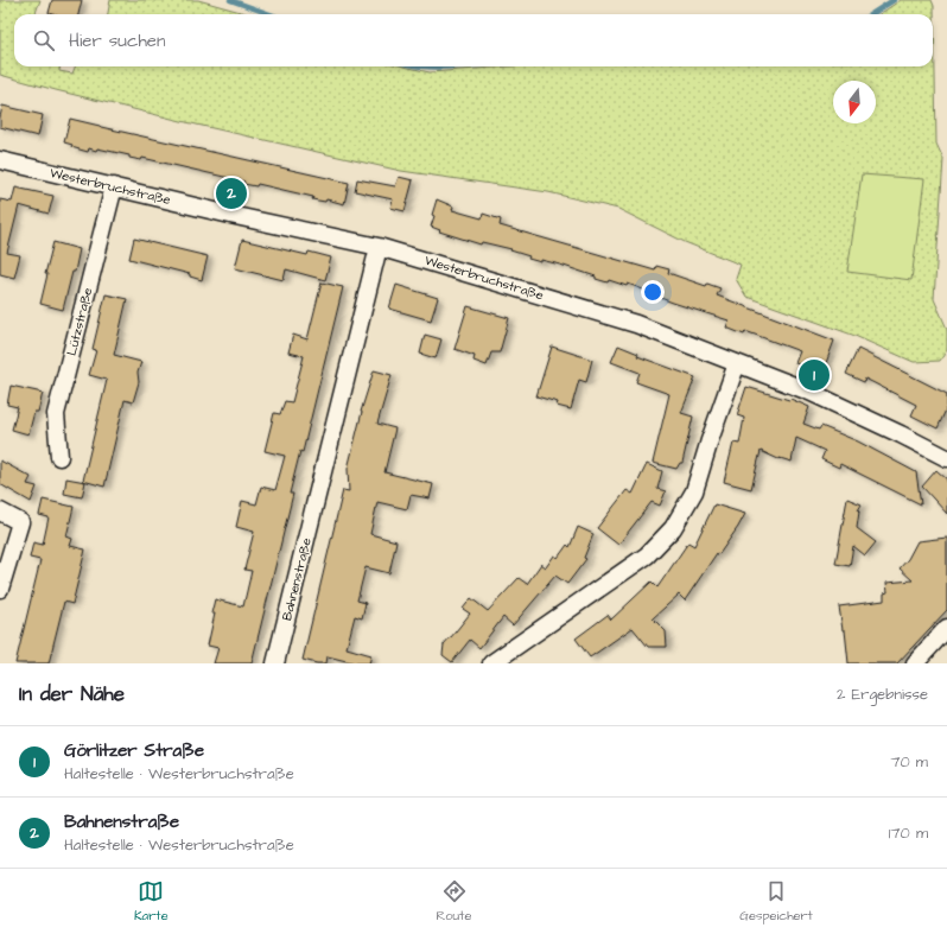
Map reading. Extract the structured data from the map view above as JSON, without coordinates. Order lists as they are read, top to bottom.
{
  "streets": {
    "street": ["Westerbruchstraße", "Lützstraße", "Bahnenstraße"]
  },
  "crossings": [
    ["Westerbruchstraße", "Lützstraße"],
    ["Westerbruchstraße", "Bahnenstraße"]
  ],
  "north": "bottom",
  "page": {
    "search": "Hier suchen",
    "pins": ["2", "1"],
    "heading": ["In der Nähe", "2 Ergebnisse"],
    "list": [
      {
        "mark": "1",
        "name": "Görlitzer Straße",
        "note": "Haltestelle · Westerbruchstraße",
        "value": "70 m"
      },
      {
        "mark": "2",
        "name": "Bahnenstraße",
        "note": "Haltestelle · Westerbruchstraße",
        "value": "170 m"
      }
    ],
    "nav": ["Karte", "Route", "Gespeichert"]
  }
}
